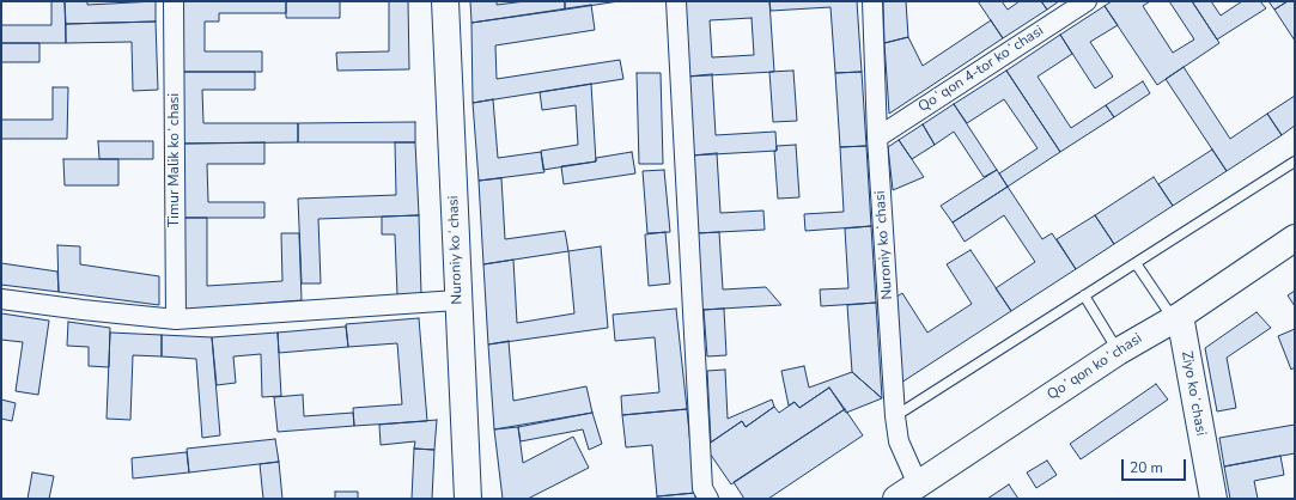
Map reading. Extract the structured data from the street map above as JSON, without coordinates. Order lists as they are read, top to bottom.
{
  "streets": {
    "street": [
      "Qoʻqon 4-tor koʻchasi",
      "Timur Malik koʻchasi",
      "Nuroniy koʻchasi",
      "Qoʻqon koʻchasi",
      "Ziyo koʻchasi"
    ]
  },
  "crossings": [
    ["Qoʻqon 4-tor koʻchasi", "Nuroniy koʻchasi"],
    ["Nuroniy koʻchasi", "Qoʻqon koʻchasi"],
    ["Qoʻqon koʻchasi", "Ziyo koʻchasi"]
  ],
  "scale_bar": "20 m"
}
